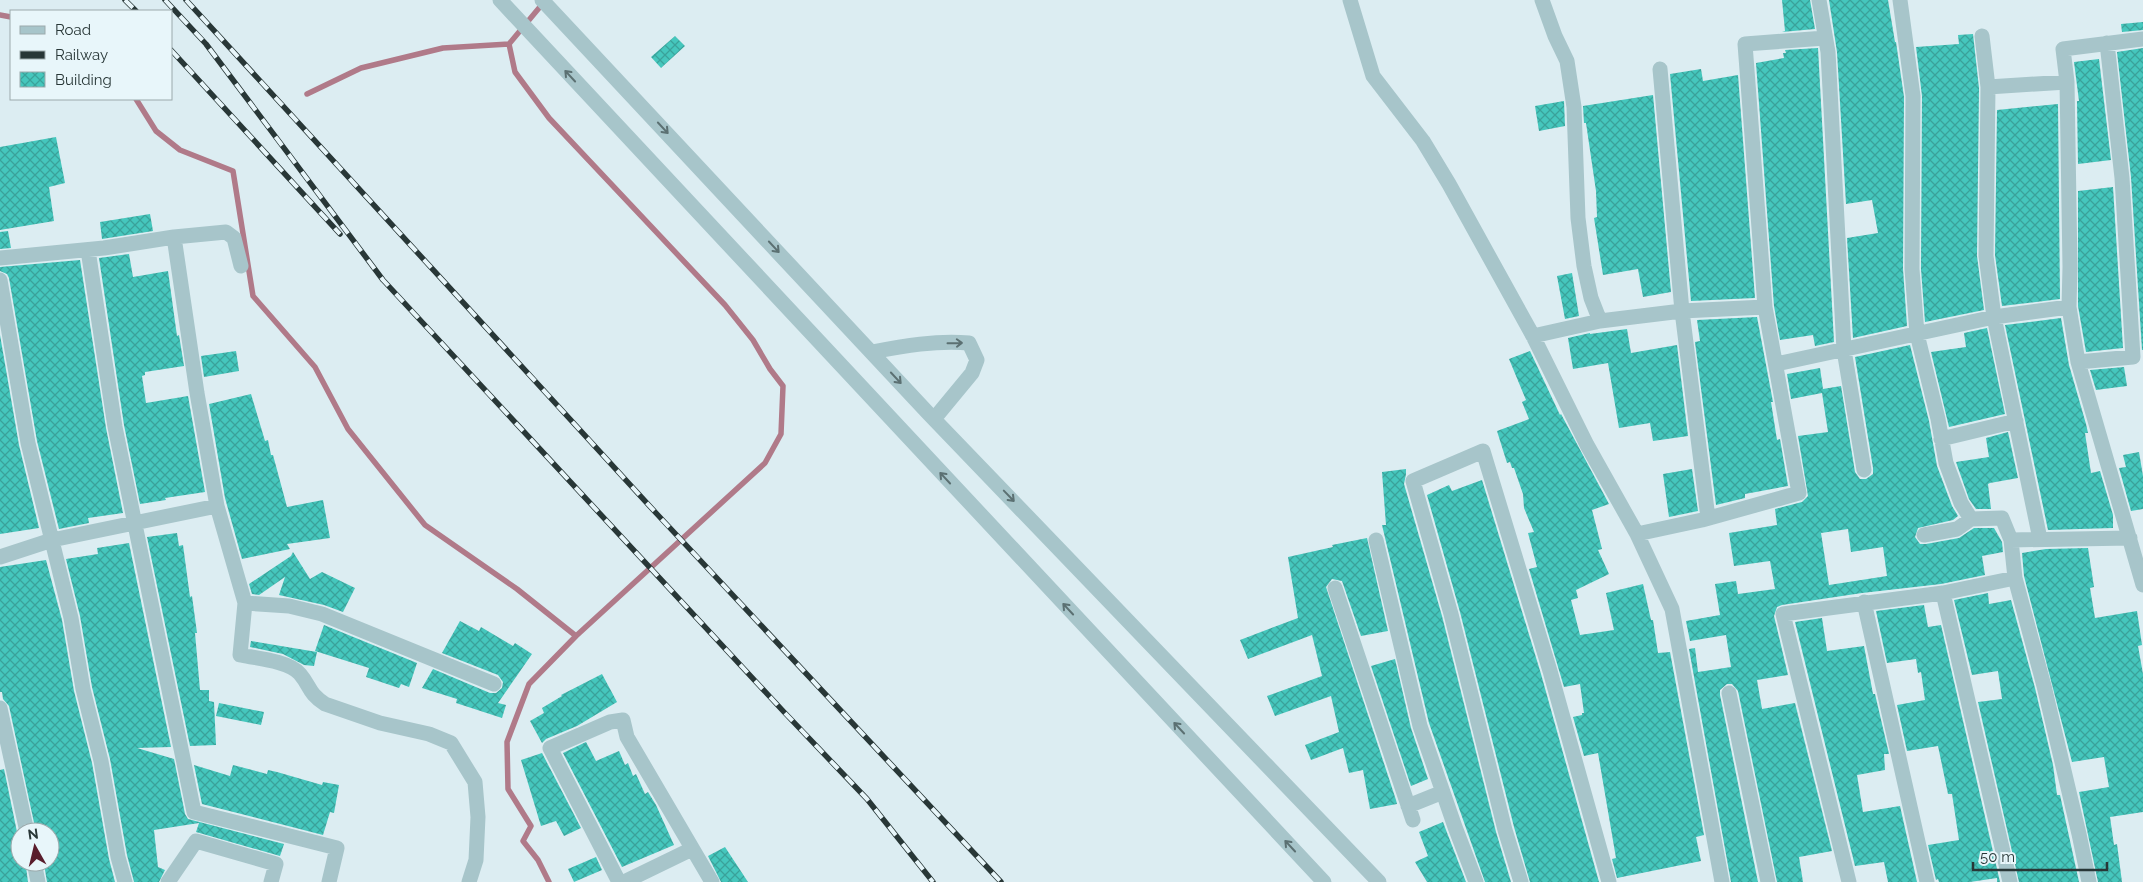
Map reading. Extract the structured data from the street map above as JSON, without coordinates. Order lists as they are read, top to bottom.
{
  "legend": ["Road", "Railway", "Building"],
  "scale_bar": "50 m",
  "north": "top"
}
